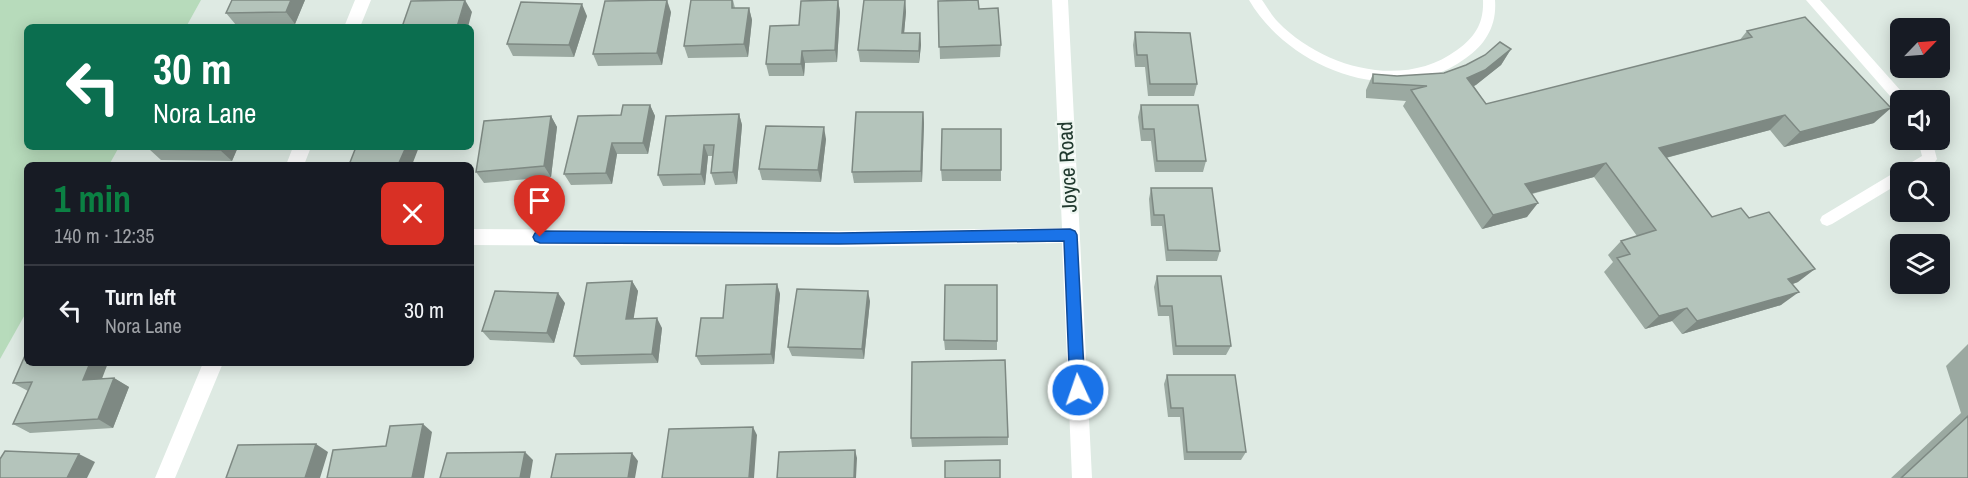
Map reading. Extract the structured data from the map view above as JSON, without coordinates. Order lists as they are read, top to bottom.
{
  "streets": {
    "street": ["Joyce Road"]
  },
  "north": "top right",
  "page": {
    "turn": ["30 m", "Nora Lane"],
    "heading": ["1 min", "140 m · 12:35"],
    "list": [
      {
        "name": "Turn left",
        "note": "Nora Lane",
        "value": "30 m"
      }
    ]
  }
}
